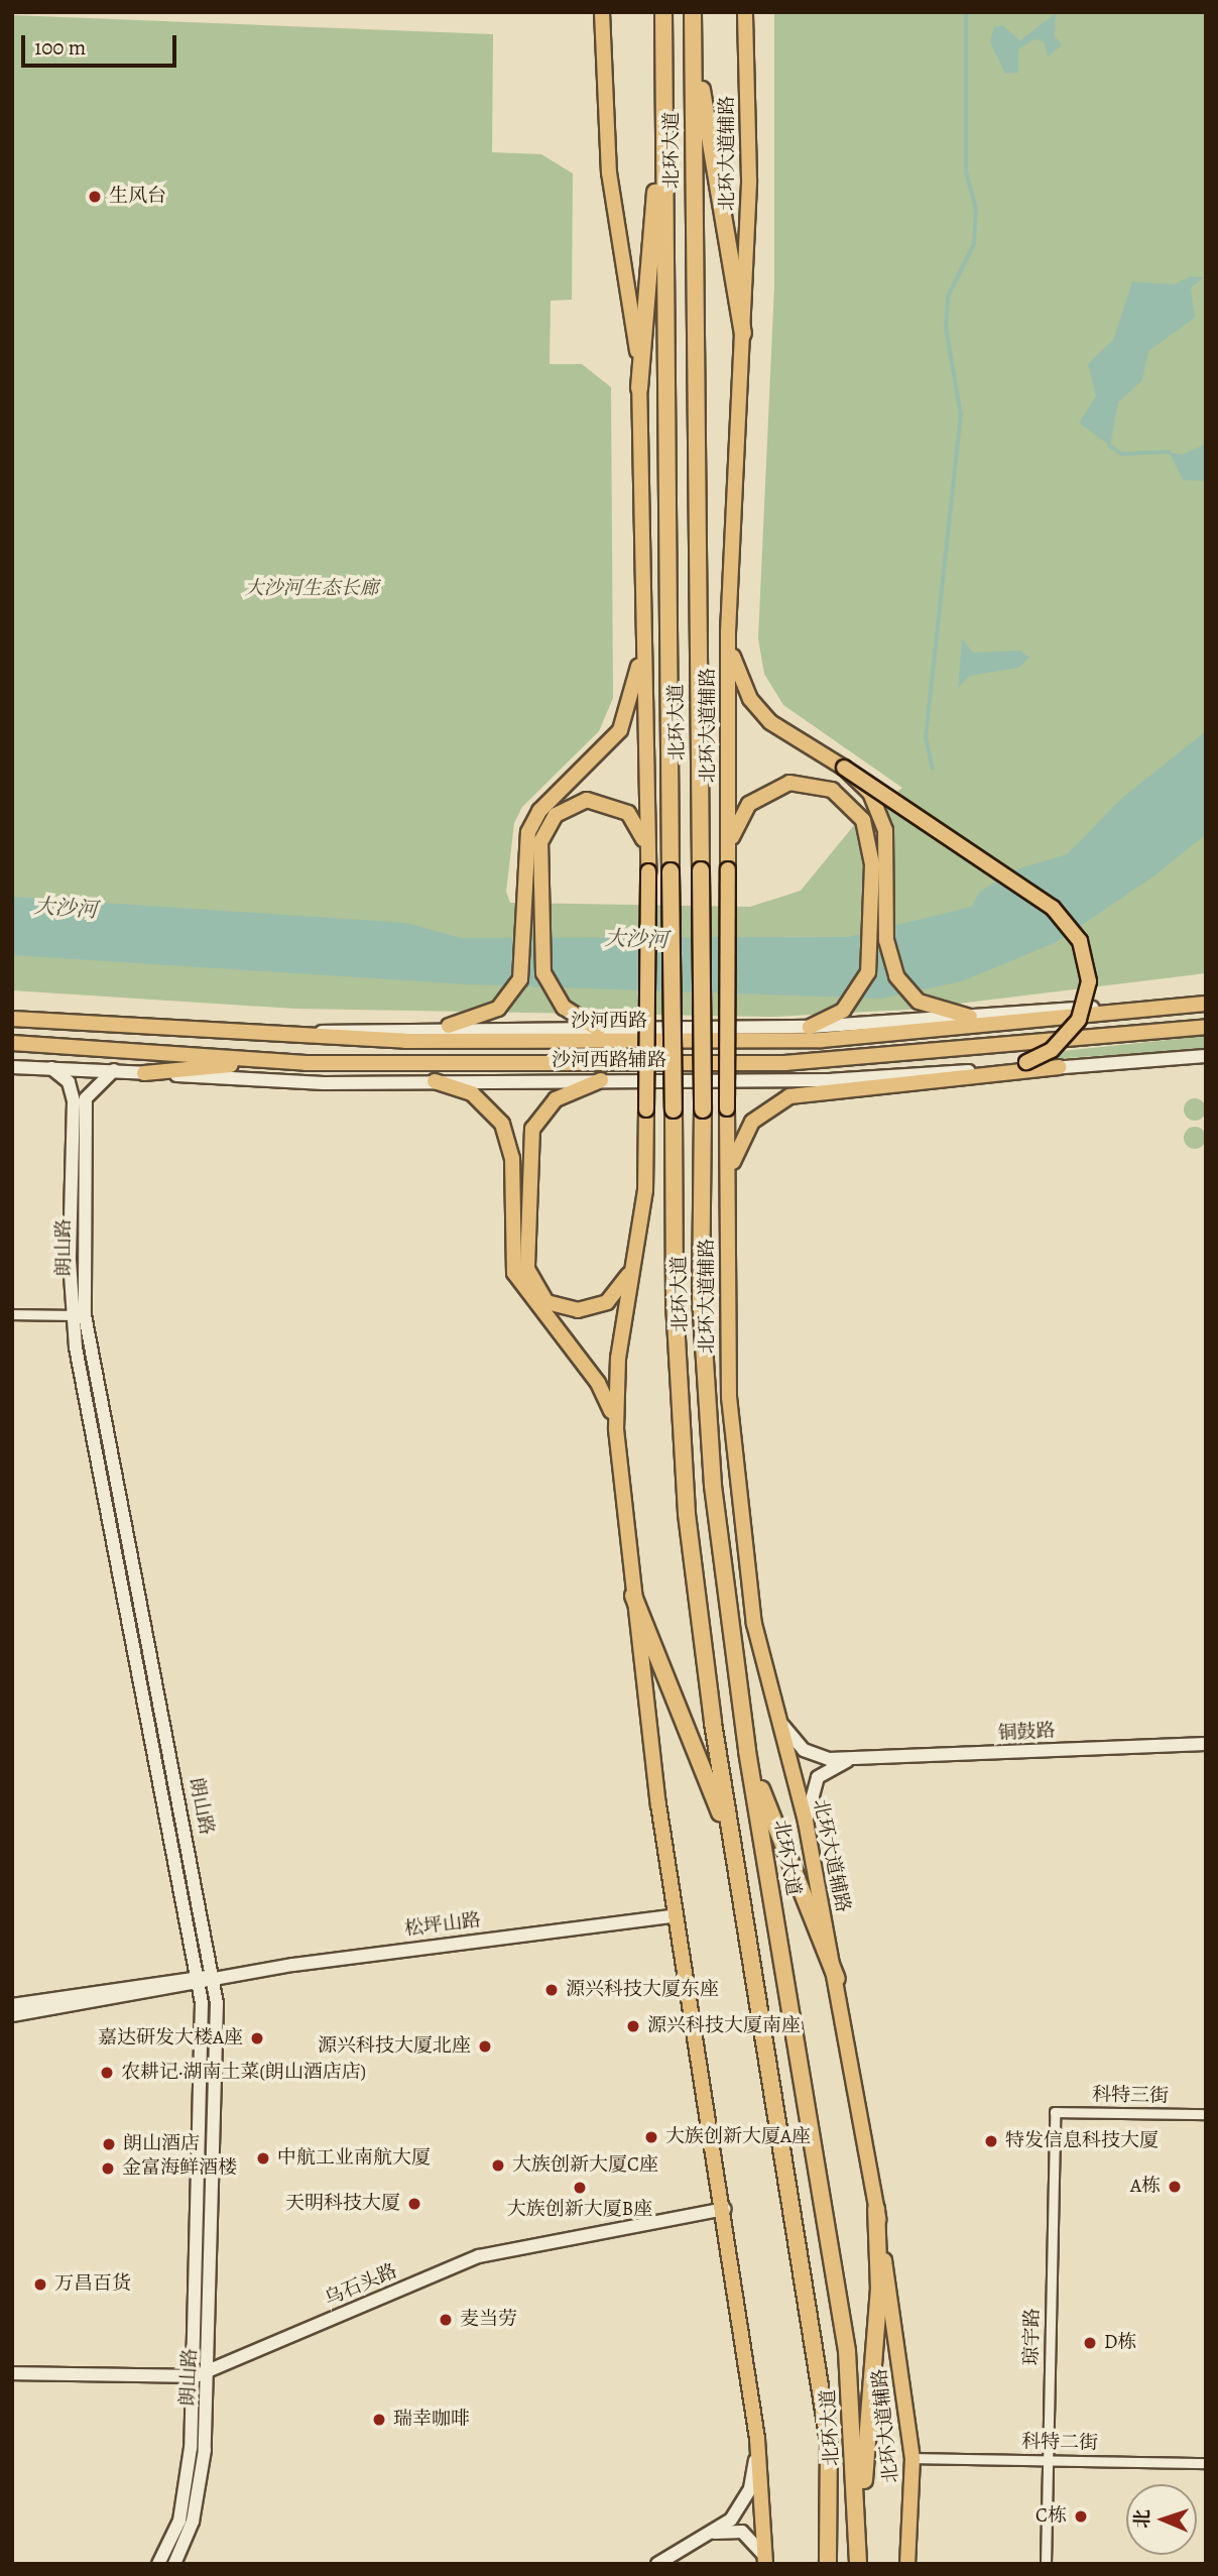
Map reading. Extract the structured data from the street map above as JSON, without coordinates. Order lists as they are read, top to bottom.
{
  "streets": {
    "highway": ["北环大道"],
    "main road": [
      "北环大道辅路",
      "沙河西路",
      "沙河西路辅路",
      "朗山路",
      "铜鼓路",
      "松坪山路",
      "乌石头路"
    ],
    "street": ["科特三街", "琼宇路", "科特二街"]
  },
  "crossings": [
    ["北环大道辅路", "科特二街"],
    ["沙河西路", "沙河西路辅路"],
    ["沙河西路辅路", "朗山路"],
    ["朗山路", "松坪山路"],
    ["朗山路", "乌石头路"],
    ["科特三街", "琼宇路"],
    ["琼宇路", "科特二街"]
  ],
  "water": ["大沙河"],
  "parks": ["大沙河生态长廊"],
  "places": [
    "生风台",
    "源兴科技大厦东座",
    "源兴科技大厦南座",
    "嘉达研发大楼A座",
    "源兴科技大厦北座",
    "农耕记·湖南土菜(朗山酒店店)",
    "大族创新大厦A座",
    "特发信息科技大厦",
    "朗山酒店",
    "中航工业南航大厦",
    "大族创新大厦C座",
    "金富海鲜酒楼",
    "A栋",
    "大族创新大厦B座",
    "天明科技大厦",
    "万昌百货",
    "麦当劳",
    "D栋",
    "瑞幸咖啡",
    "C栋"
  ],
  "scale_bar": "100 m",
  "north": "left"
}
